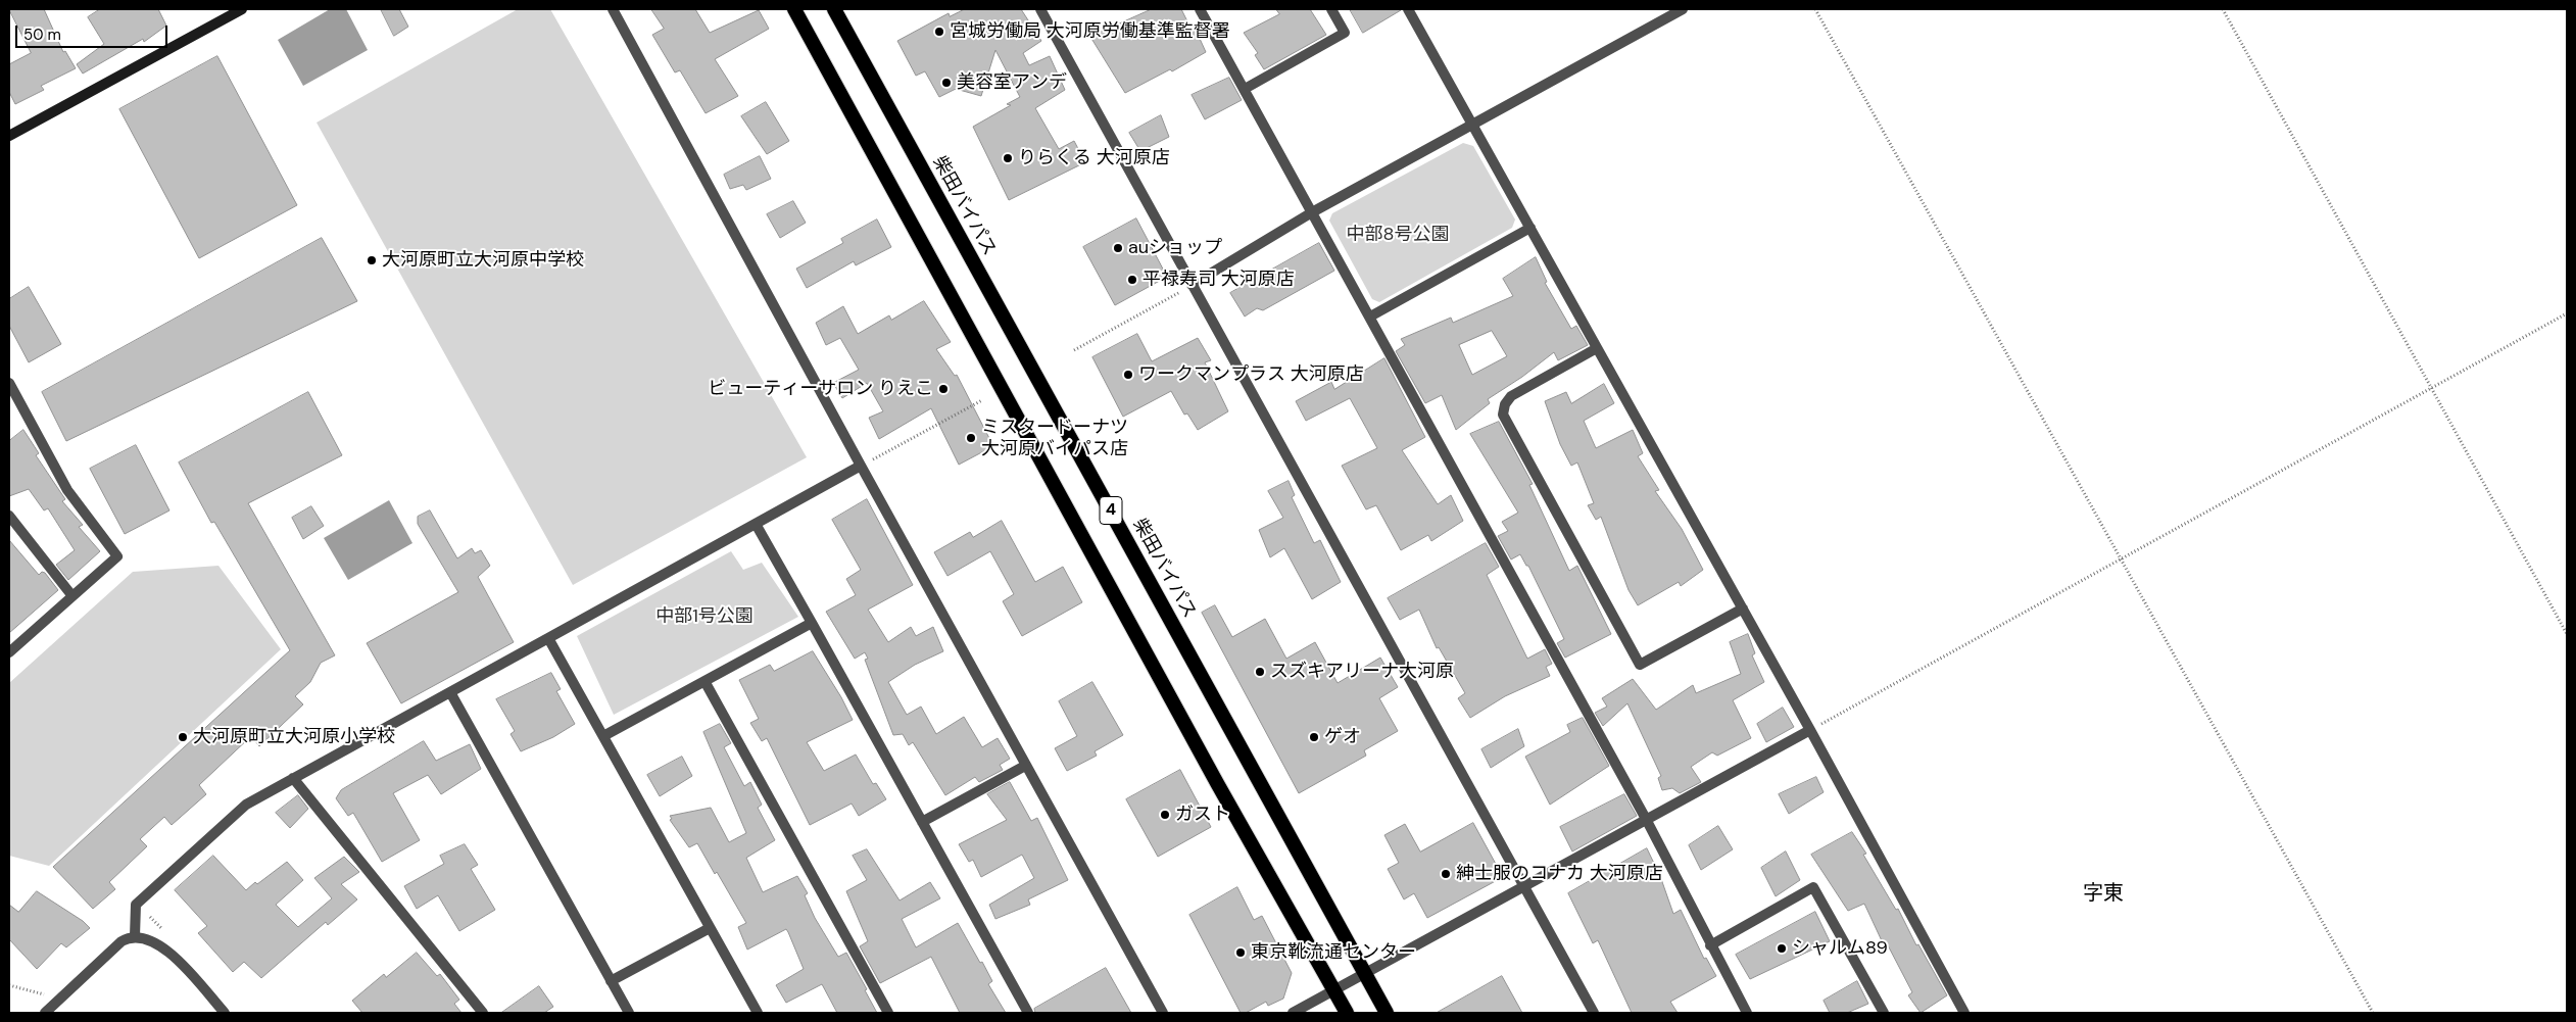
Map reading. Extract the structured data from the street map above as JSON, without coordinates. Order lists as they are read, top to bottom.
{
  "streets": {
    "highway": ["柴田バイパス", "4"]
  },
  "districts": ["字東"],
  "parks": ["中部8号公園", "中部1号公園"],
  "places": [
    "宮城労働局 大河原労働基準監督署",
    "美容室アンデ",
    "りらくる 大河原店",
    "auショップ",
    "大河原町立大河原中学校",
    "平禄寿司 大河原店",
    "ワークマンプラス 大河原店",
    "ビューティーサロン りえこ",
    "ミスタードーナツ 大河原バイパス店",
    "スズキアリーナ大河原",
    "大河原町立大河原小学校",
    "ゲオ",
    "ガスト",
    "紳士服のコナカ 大河原店",
    "シャルム89",
    "東京靴流通センター"
  ],
  "scale_bar": "50 m"
}
